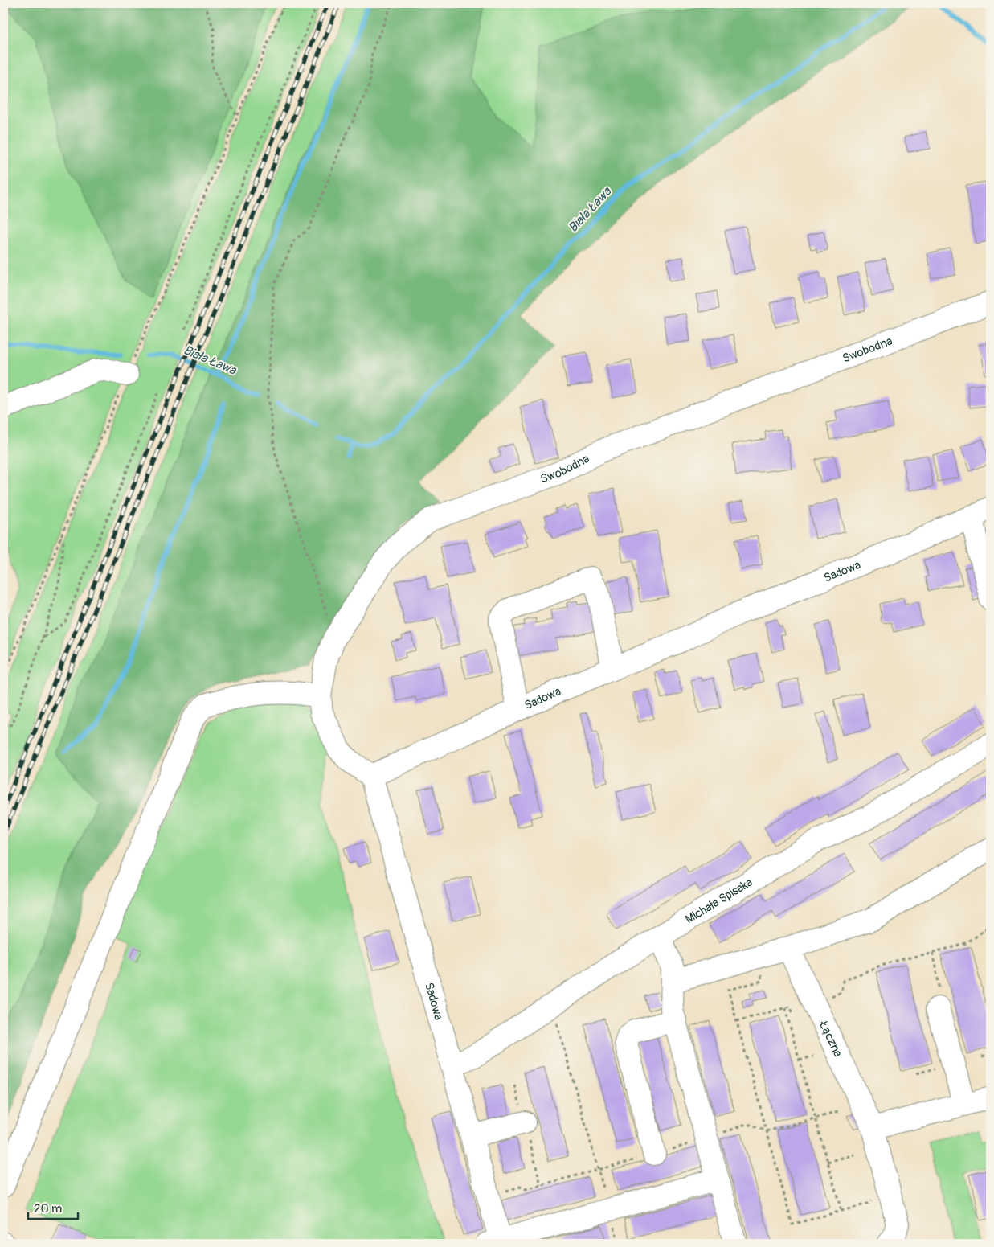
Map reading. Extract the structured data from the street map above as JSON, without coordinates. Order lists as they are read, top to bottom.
{
  "streets": {
    "street": [
      "Swobodna",
      "Sadowa",
      "Michała Spisaka",
      "Łączna"
    ]
  },
  "crossings": [
    ["Swobodna", "Sadowa"],
    ["Sadowa", "Michała Spisaka"]
  ],
  "water": ["Biała Ława"],
  "scale_bar": "20 m"
}
